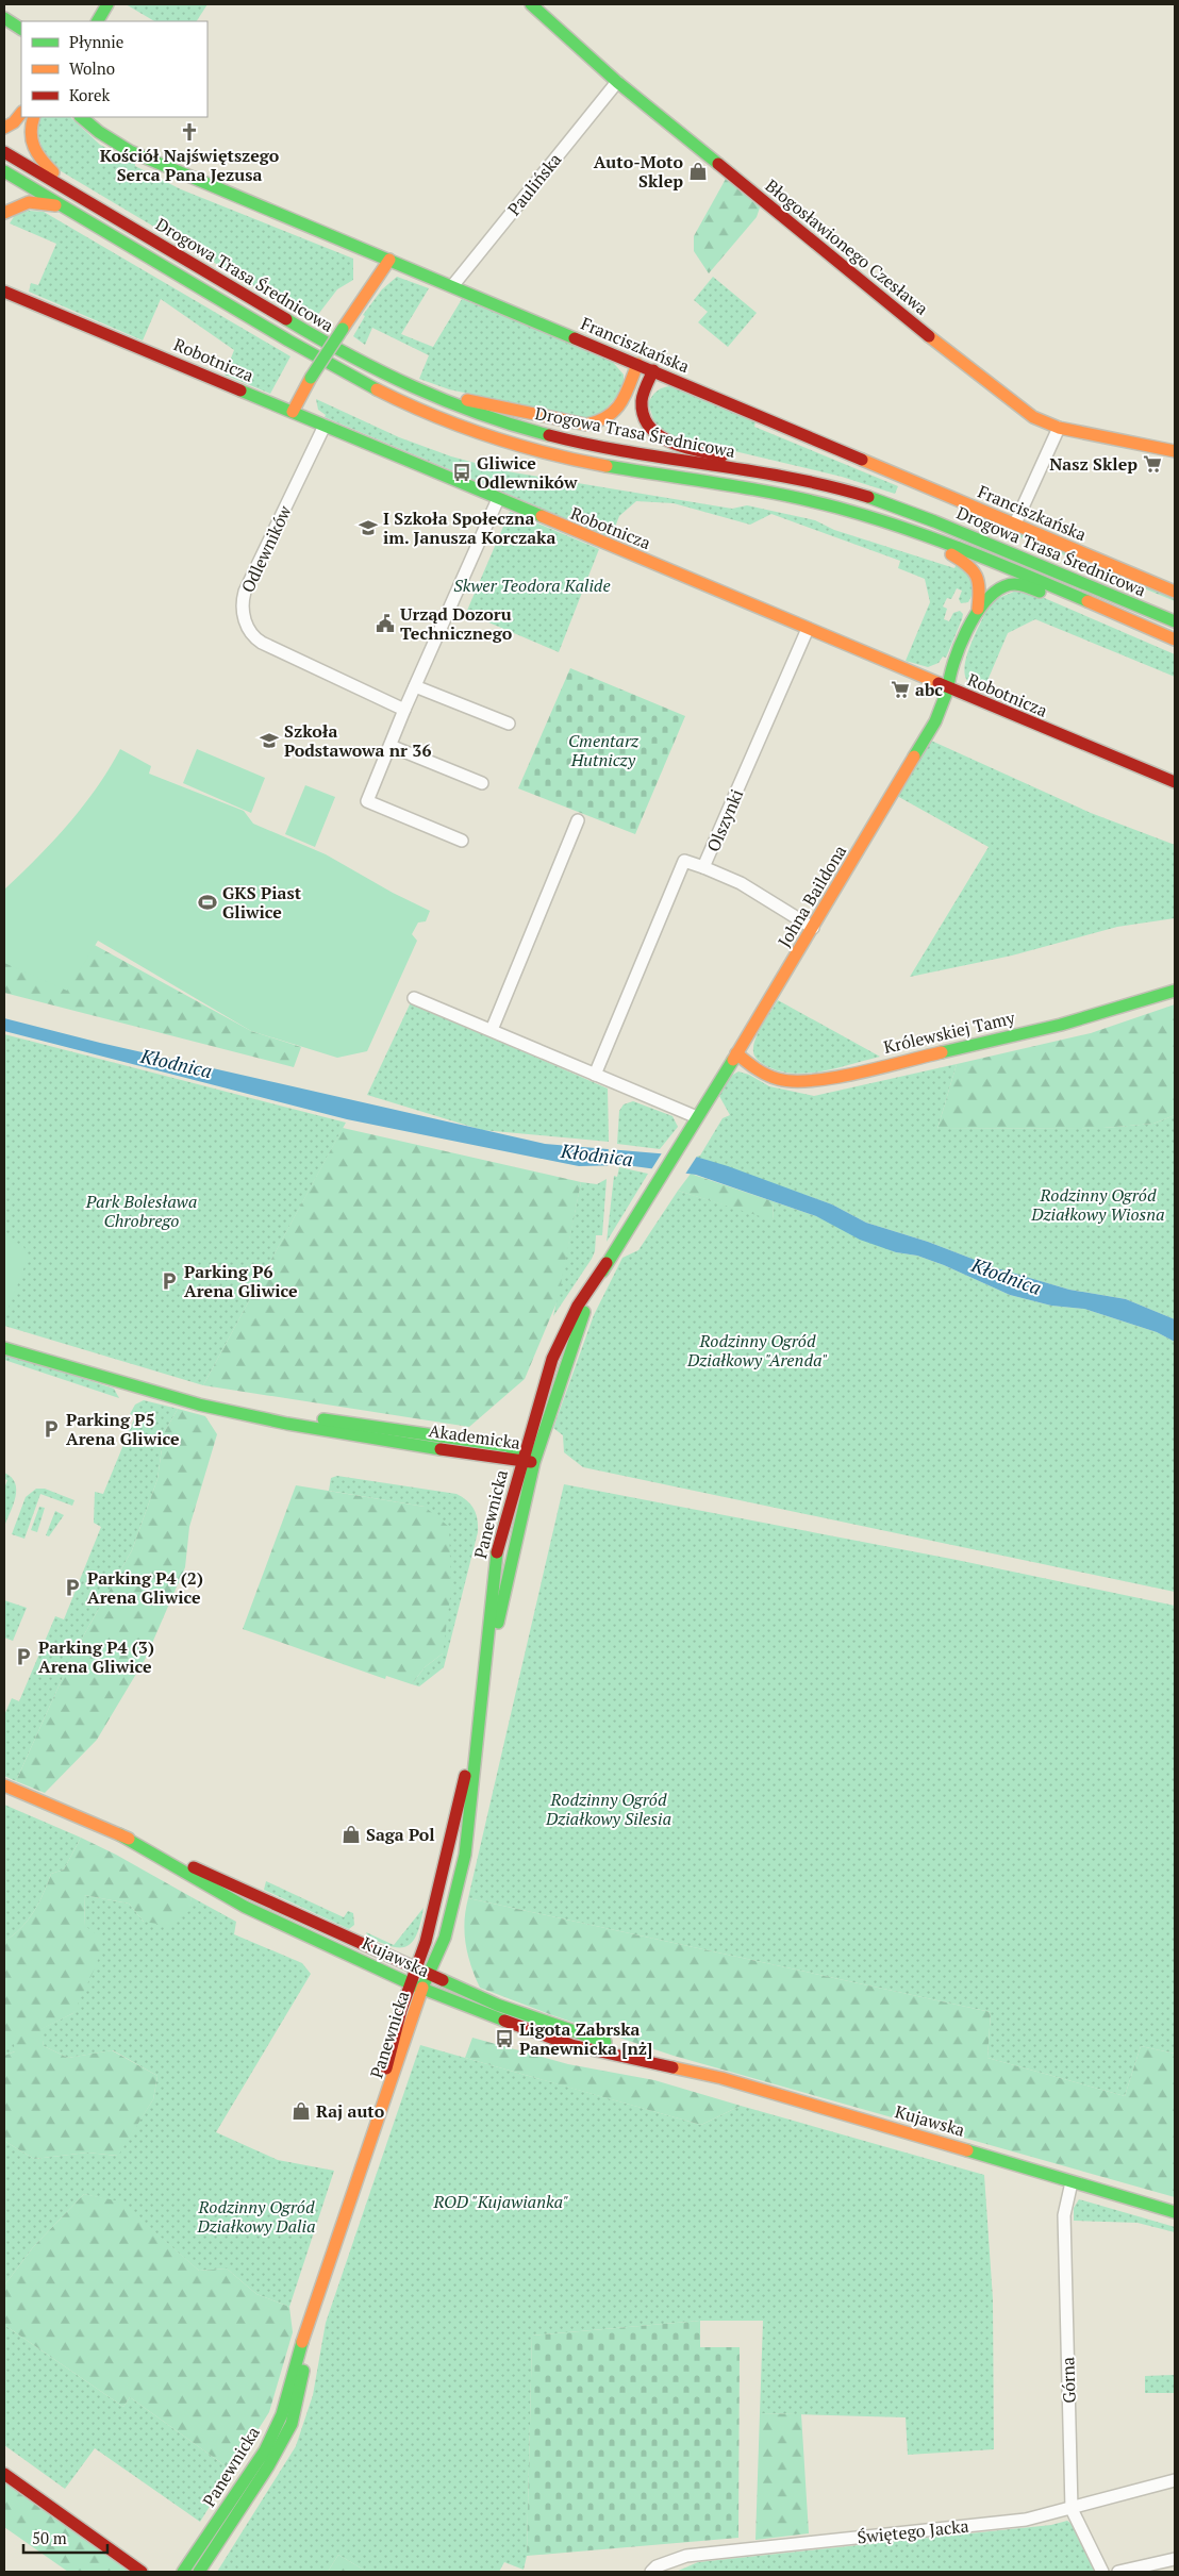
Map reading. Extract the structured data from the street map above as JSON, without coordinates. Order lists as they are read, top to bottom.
{
  "streets": {
    "street": [
      "Paulińska",
      "Błogosławionego Czesława",
      "Drogowa Trasa Średnicowa",
      "Franciszkańska",
      "Robotnicza",
      "Odlewników",
      "Olszynki",
      "Johna Baildona",
      "Królewskiej Tamy",
      "Akademicka",
      "Panewnicka",
      "Kujawska",
      "Górna",
      "Świętego Jacka"
    ]
  },
  "crossings": [
    ["Paulińska", "Błogosławionego Czesława"],
    ["Paulińska", "Franciszkańska"],
    ["Robotnicza", "Odlewników"],
    ["Robotnicza", "Olszynki"],
    ["Robotnicza", "Johna Baildona"],
    ["Johna Baildona", "Królewskiej Tamy"],
    ["Johna Baildona", "Panewnicka"],
    ["Akademicka", "Panewnicka"],
    ["Panewnicka", "Kujawska"],
    ["Kujawska", "Górna"],
    ["Górna", "Świętego Jacka"]
  ],
  "water": ["Kłodnica"],
  "parks": [
    "Skwer Teodora Kalide",
    "Cmentarz Hutniczy",
    "Rodzinny Ogród Działkowy Wiosna",
    "Park Bolesława Chrobrego",
    "Rodzinny Ogród Działkowy \"Arenda\"",
    "Rodzinny Ogród Działkowy Silesia",
    "ROD \"Kujawianka\"",
    "Rodzinny Ogród Działkowy Dalia"
  ],
  "places": {
    "church": ["Kościół Najświętszego Serca Pana Jezusa"],
    "shop": ["Auto-Moto Sklep", "Saga Pol", "Raj auto"],
    "supermarket": ["Nasz Sklep", "abc"],
    "bus stop": ["Gliwice Odlewników", "Ligota Zabrska Panewnicka [nż]"],
    "school or university": ["I Szkoła Społeczna im. Janusza Korczaka", "Szkoła Podstawowa nr 36"],
    "public building": ["Urząd Dozoru Technicznego"],
    "sports": ["GKS Piast Gliwice"],
    "parking": [
      "Parking P6 Arena Gliwice",
      "Parking P5 Arena Gliwice",
      "Parking P4 (2) Arena Gliwice",
      "Parking P4 (3) Arena Gliwice"
    ]
  },
  "legend": ["Płynnie", "Wolno", "Korek"],
  "scale_bar": "50 m"
}
